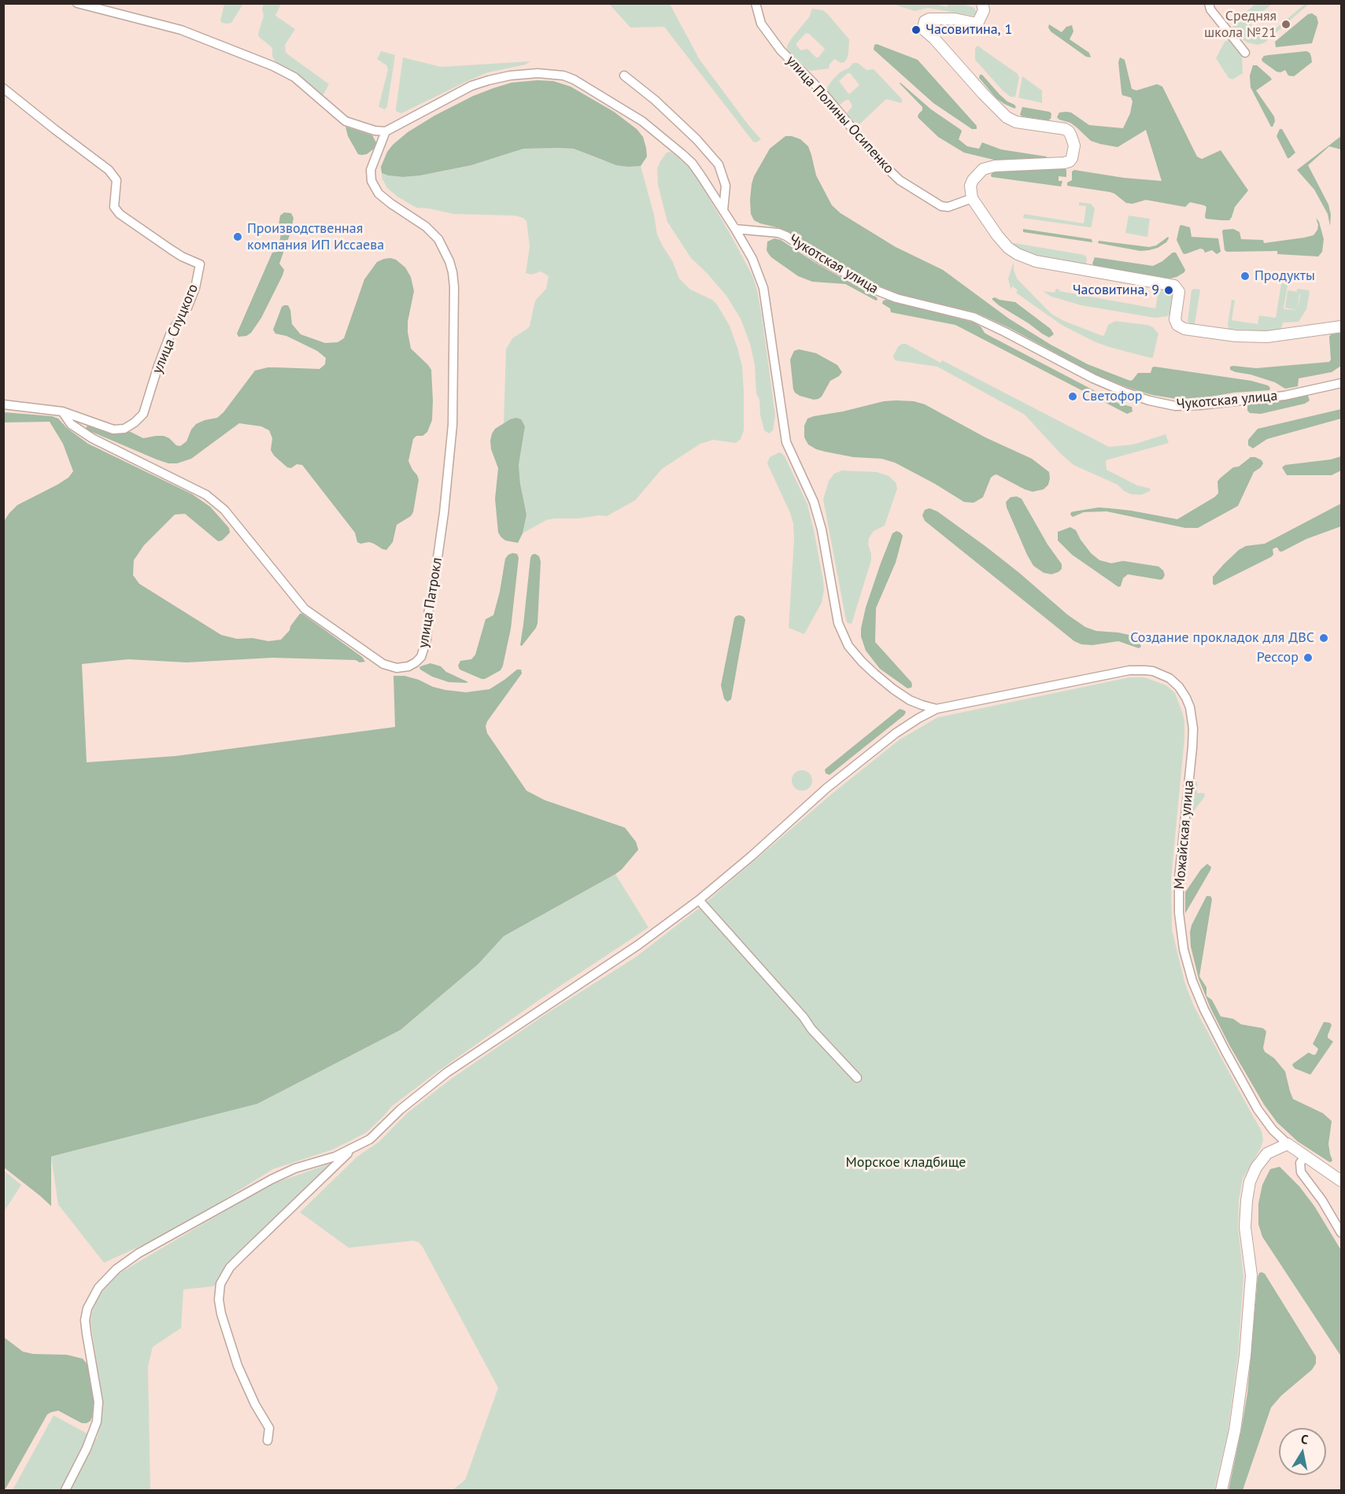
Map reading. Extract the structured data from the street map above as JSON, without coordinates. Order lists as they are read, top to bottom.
{
  "streets": {
    "street": [
      "улица Полины Осипенко",
      "Чукотская улица",
      "улица Слуцкого",
      "улица Патрокл",
      "Можайская улица"
    ]
  },
  "crossings": [
    ["улица Слуцкого", "улица Патрокл"]
  ],
  "parks": ["Морское кладбище"],
  "places": [
    "Средняя школа №21",
    "Часовитина, 1",
    "Производственная компания ИП Иссаева",
    "Продукты",
    "Часовитина, 9",
    "Светофор",
    "Создание прокладок для ДВС",
    "Рессор"
  ],
  "north": "top"
}
